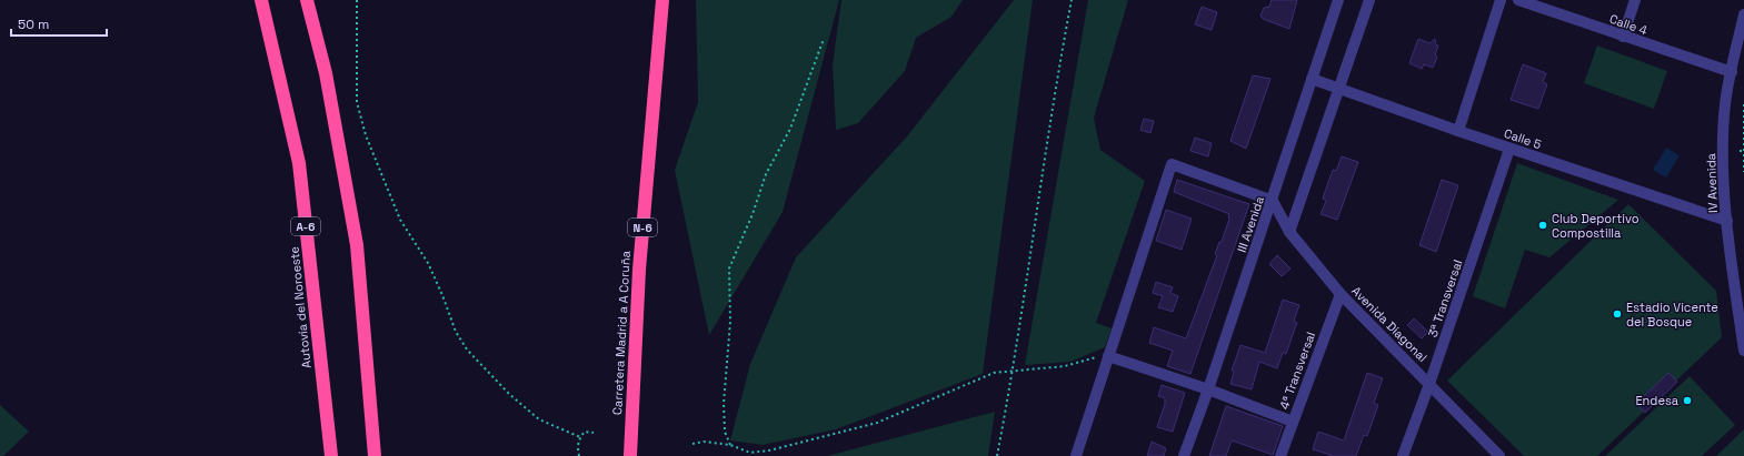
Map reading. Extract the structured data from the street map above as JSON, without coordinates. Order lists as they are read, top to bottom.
{
  "streets": {
    "highway": [
      "A-6",
      "N-6",
      "Autovía del Noroeste",
      "Carretera Madrid a A Coruña"
    ],
    "street": [
      "Calle 4",
      "Calle 5",
      "IV Avenida",
      "III Avenida",
      "3ª Transversal",
      "Avenida Diagonal",
      "4ª Transversal"
    ]
  },
  "crossings": [
    ["Calle 4", "IV Avenida"],
    ["Calle 5", "IV Avenida"],
    ["Calle 5", "III Avenida"],
    ["Calle 5", "3ª Transversal"],
    ["III Avenida", "Avenida Diagonal"],
    ["3ª Transversal", "Avenida Diagonal"],
    ["Avenida Diagonal", "4ª Transversal"]
  ],
  "places": ["Club Deportivo Compostilla", "Estadio Vicente del Bosque", "Endesa"],
  "scale_bar": "50 m"
}
